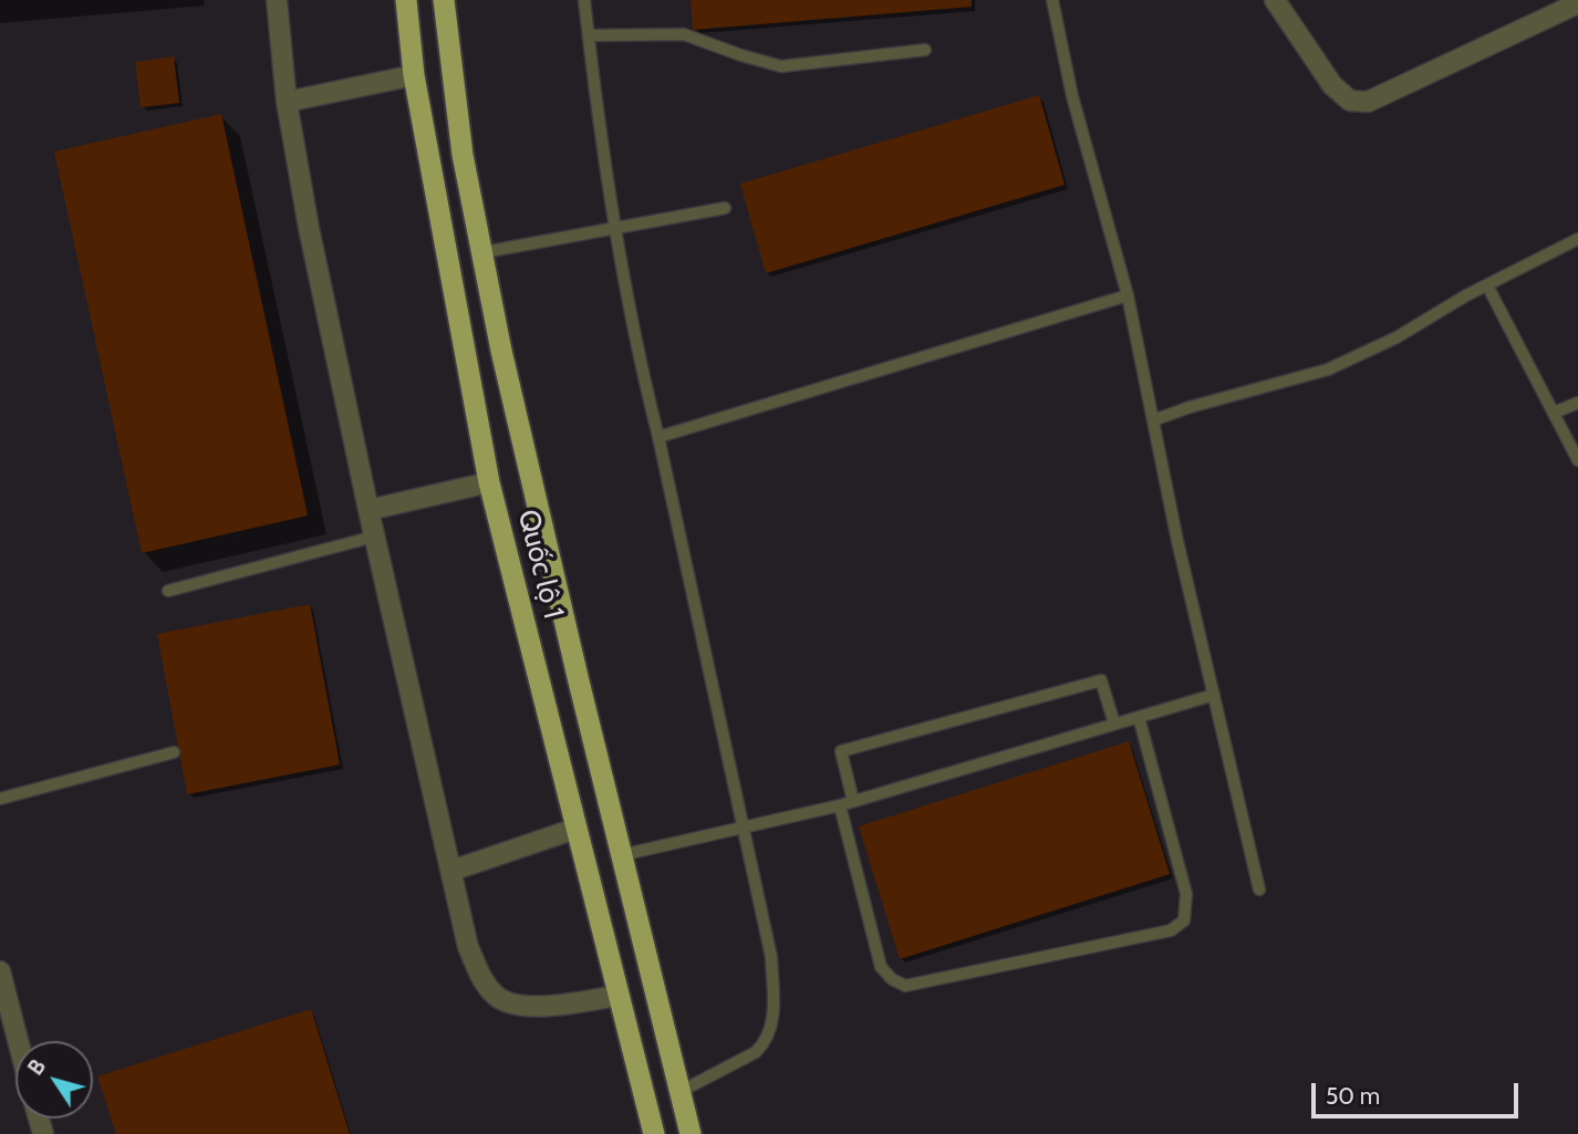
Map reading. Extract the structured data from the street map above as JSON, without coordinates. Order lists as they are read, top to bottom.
{
  "streets": {
    "highway": ["Quốc lộ 1"]
  },
  "scale_bar": "50 m",
  "north": "top left"
}
